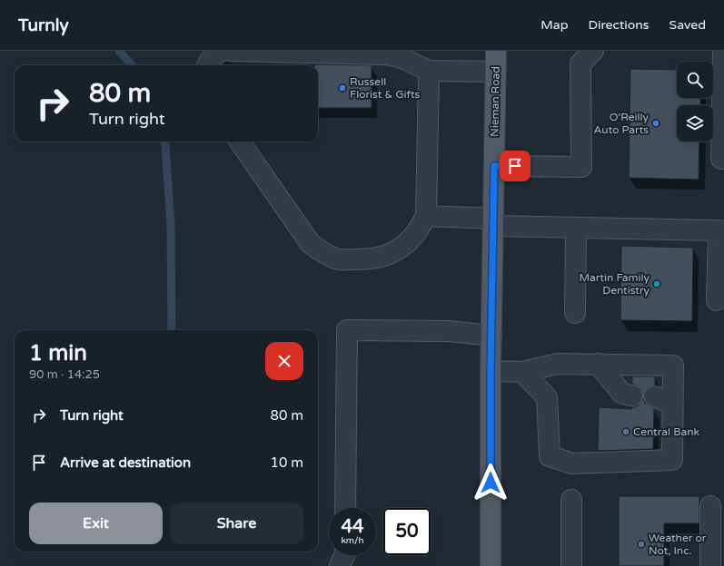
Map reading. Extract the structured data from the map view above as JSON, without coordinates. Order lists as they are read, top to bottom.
{
  "streets": {
    "main road": ["Nieman Road"]
  },
  "places": [
    "Russell Florist & Gifts",
    "O'Reilly Auto Parts",
    "Martin Family Dentistry",
    "Central Bank",
    "Weather or Not, Inc."
  ],
  "page": {
    "header": "Turnly",
    "nav": ["Map", "Directions", "Saved"],
    "turn": ["80 m", "Turn right"],
    "heading": ["1 min", "90 m · 14:25"],
    "list": [
      {
        "name": "Turn right",
        "value": "80 m"
      },
      {
        "name": "Arrive at destination",
        "value": "10 m"
      }
    ],
    "buttons": ["Exit", "Share"],
    "speed": "44 km/h",
    "limit": "50"
  }
}
